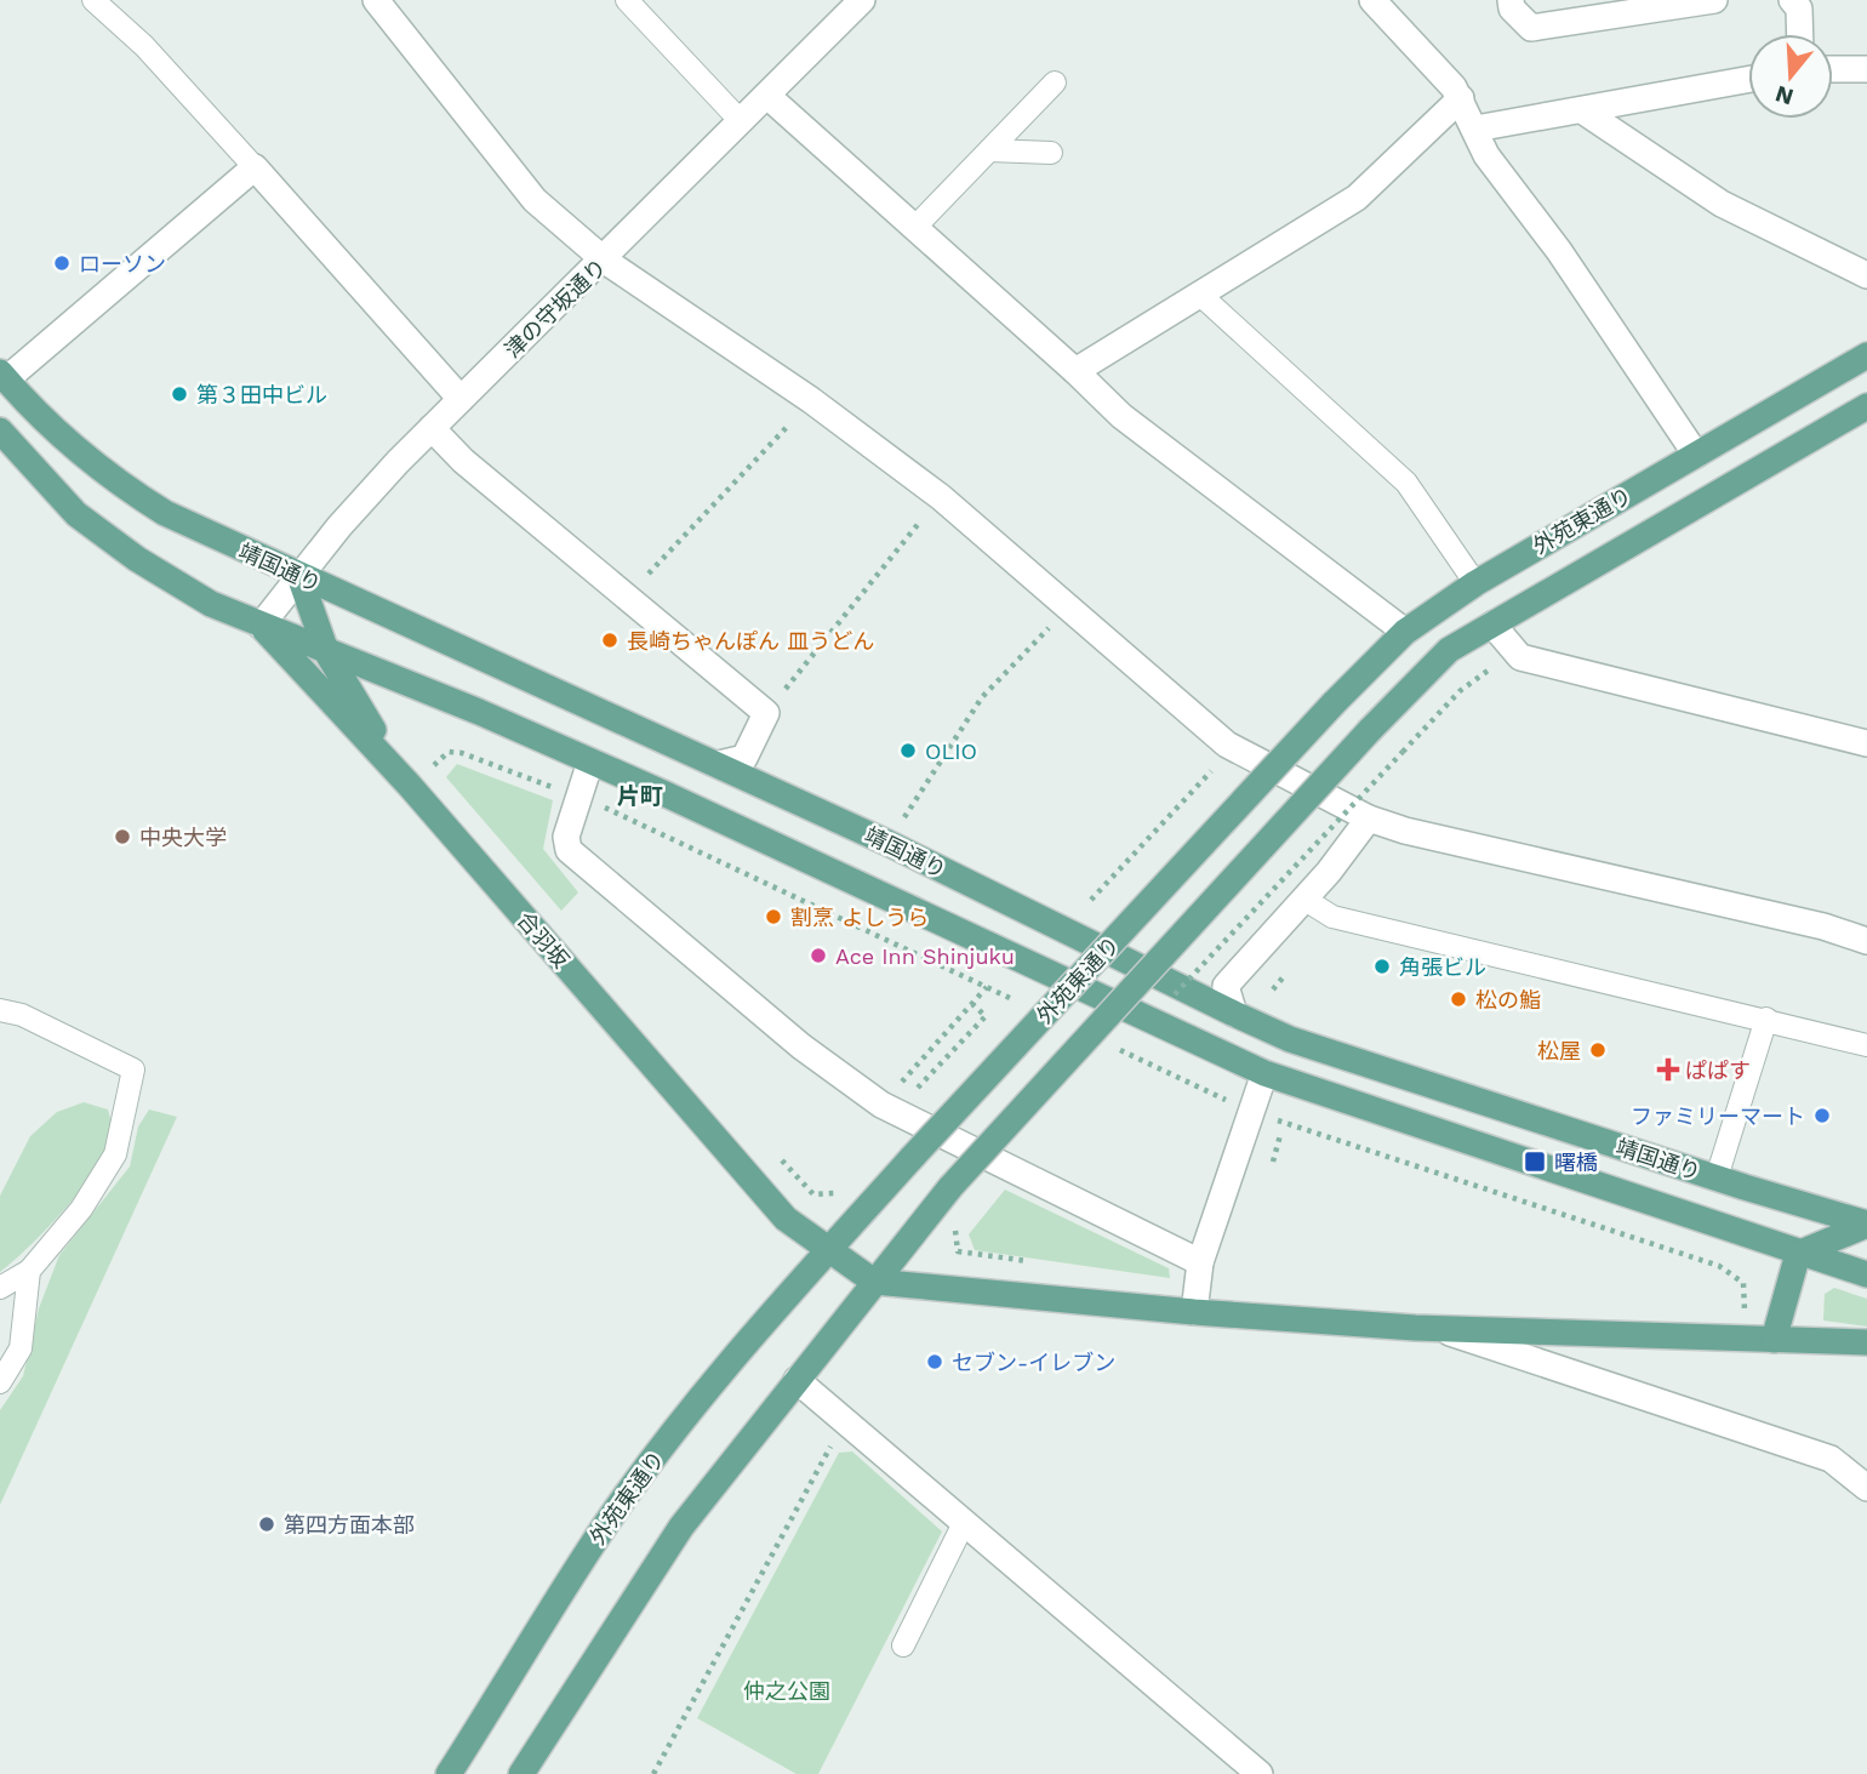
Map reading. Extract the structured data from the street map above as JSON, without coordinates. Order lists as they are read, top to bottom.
{
  "streets": {
    "main road": ["外苑東通り", "靖国通り", "合羽坂"],
    "street": ["津の守坂通り"]
  },
  "crossings": [
    ["津の守坂通り", "靖国通り"],
    ["津の守坂通り", "合羽坂"],
    ["外苑東通り", "合羽坂"]
  ],
  "districts": ["片町"],
  "parks": ["仲之公園"],
  "places": {
    "other": [
      "ローソン",
      "第３田中ビル",
      "長崎ちゃんぽん 皿うどん",
      "OLIO",
      "中央大学",
      "割烹 よしうら",
      "Ace Inn Shinjuku",
      "角張ビル",
      "松の鮨",
      "松屋",
      "ファミリーマート",
      "セブン-イレブン",
      "第四方面本部"
    ],
    "health": ["ぱぱす"],
    "transit": ["曙橋"]
  },
  "north": "bottom"
}
